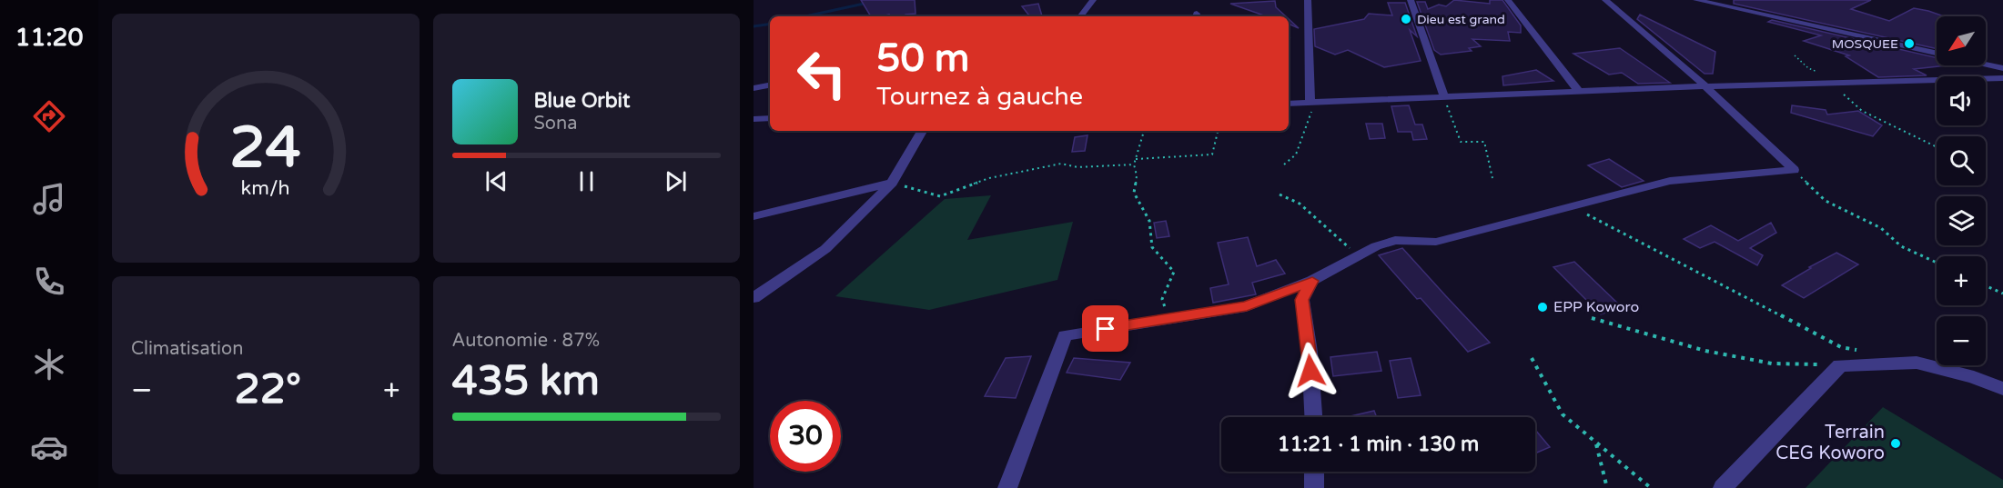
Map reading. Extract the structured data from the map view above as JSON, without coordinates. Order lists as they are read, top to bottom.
{
  "places": [
    "Dieu est grand",
    "MOSQUEE",
    "EPP Koworo",
    "Terrain CEG Koworo"
  ],
  "north": "bottom left",
  "page": {
    "tabs": "11:20",
    "map_buttons": ["+", "−"],
    "turn": ["50 m", "Tournez à gauche"],
    "song": ["Blue Orbit", "Sona"],
    "tile": [
      "Climatisation",
      ["Autonomie · 87%", "435 km"]
    ],
    "heat": ["−", "22°", "+"],
    "limit": "30",
    "trip": "11:21 · 1 min · 130 m",
    "gauge": ["24", "km/h"]
  }
}
